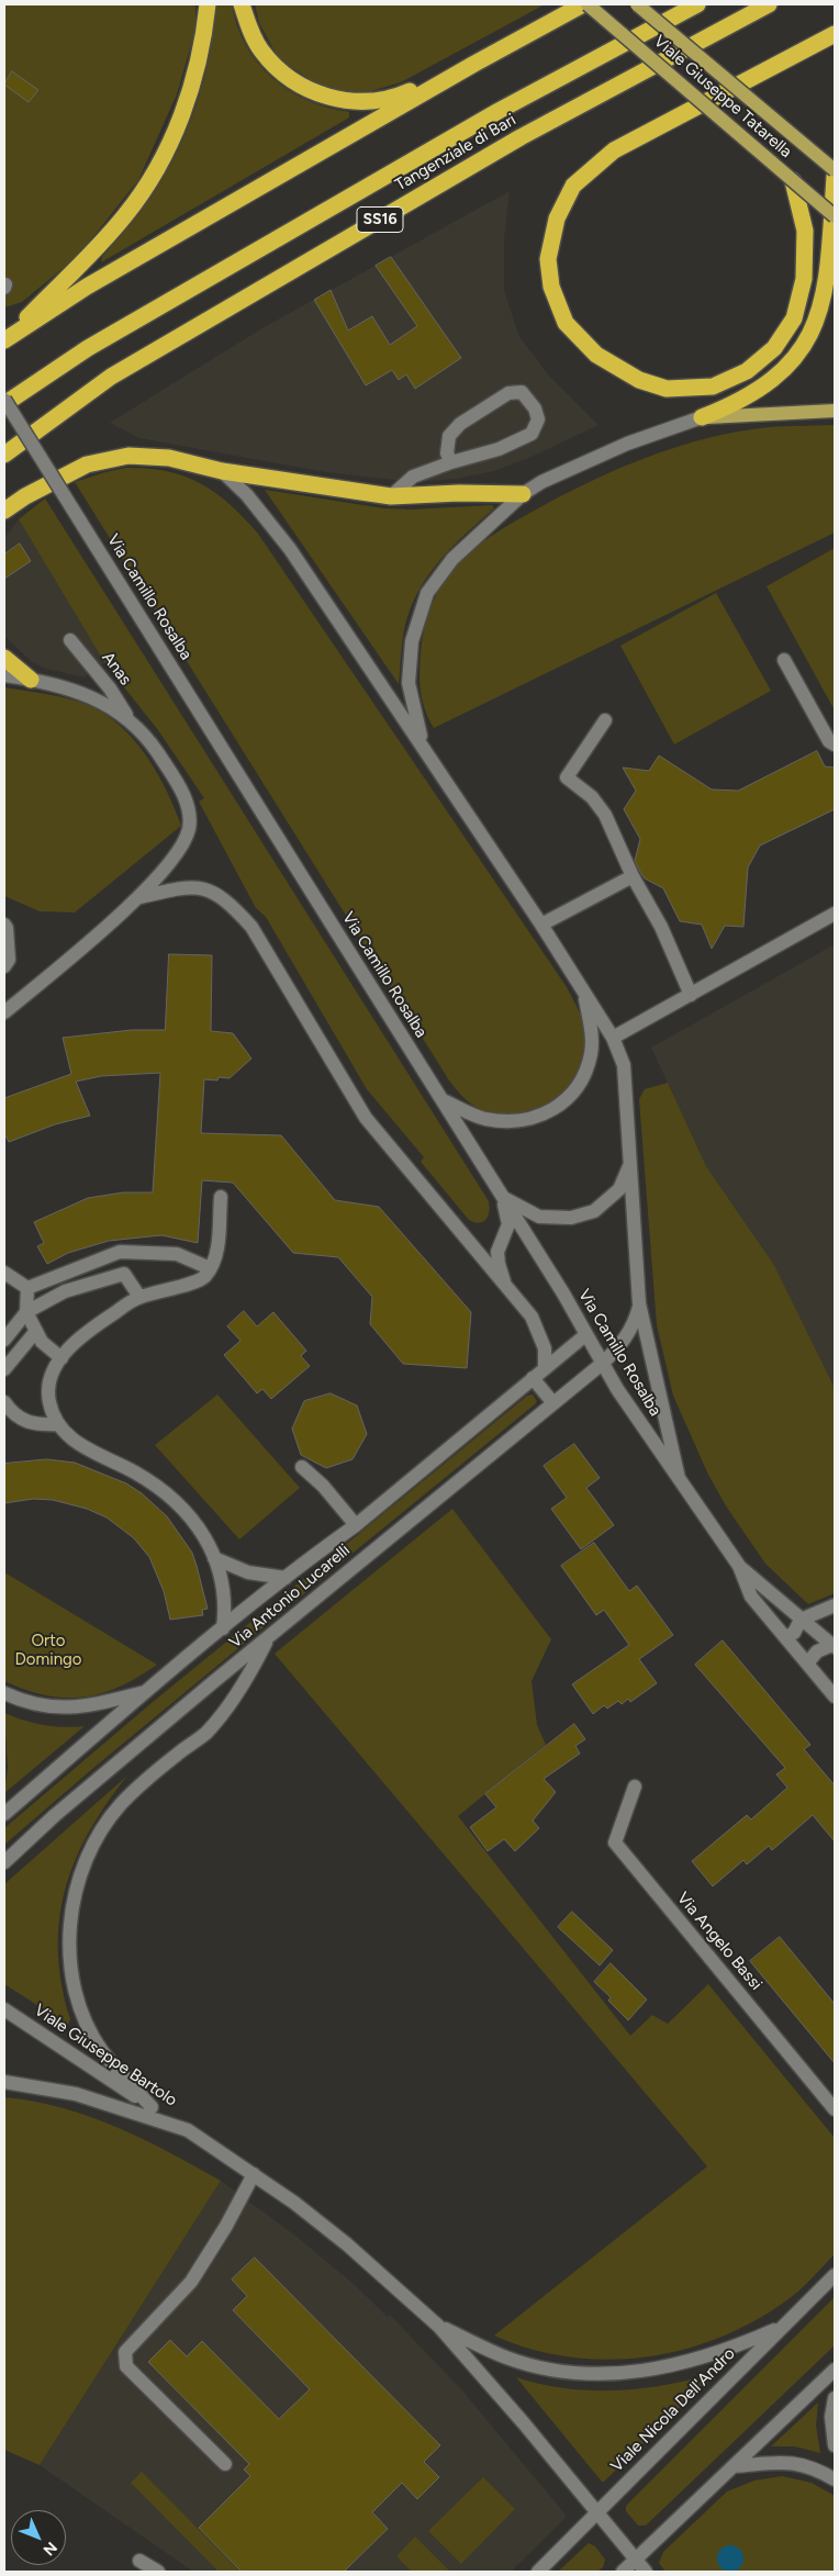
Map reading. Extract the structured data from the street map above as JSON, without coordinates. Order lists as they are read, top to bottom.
{
  "streets": {
    "highway": ["Tangenziale di Bari", "SS16"],
    "main road": ["Viale Giuseppe Tatarella"],
    "street": [
      "Via Camillo Rosalba",
      "Anas",
      "Via Antonio Lucarelli",
      "Via Angelo Bassi",
      "Viale Giuseppe Bartolo",
      "Viale Nicola Dell'Andro"
    ]
  },
  "crossings": [
    ["Via Camillo Rosalba", "Via Antonio Lucarelli"]
  ],
  "parks": ["Orto Domingo"],
  "north": "bottom right"
}
